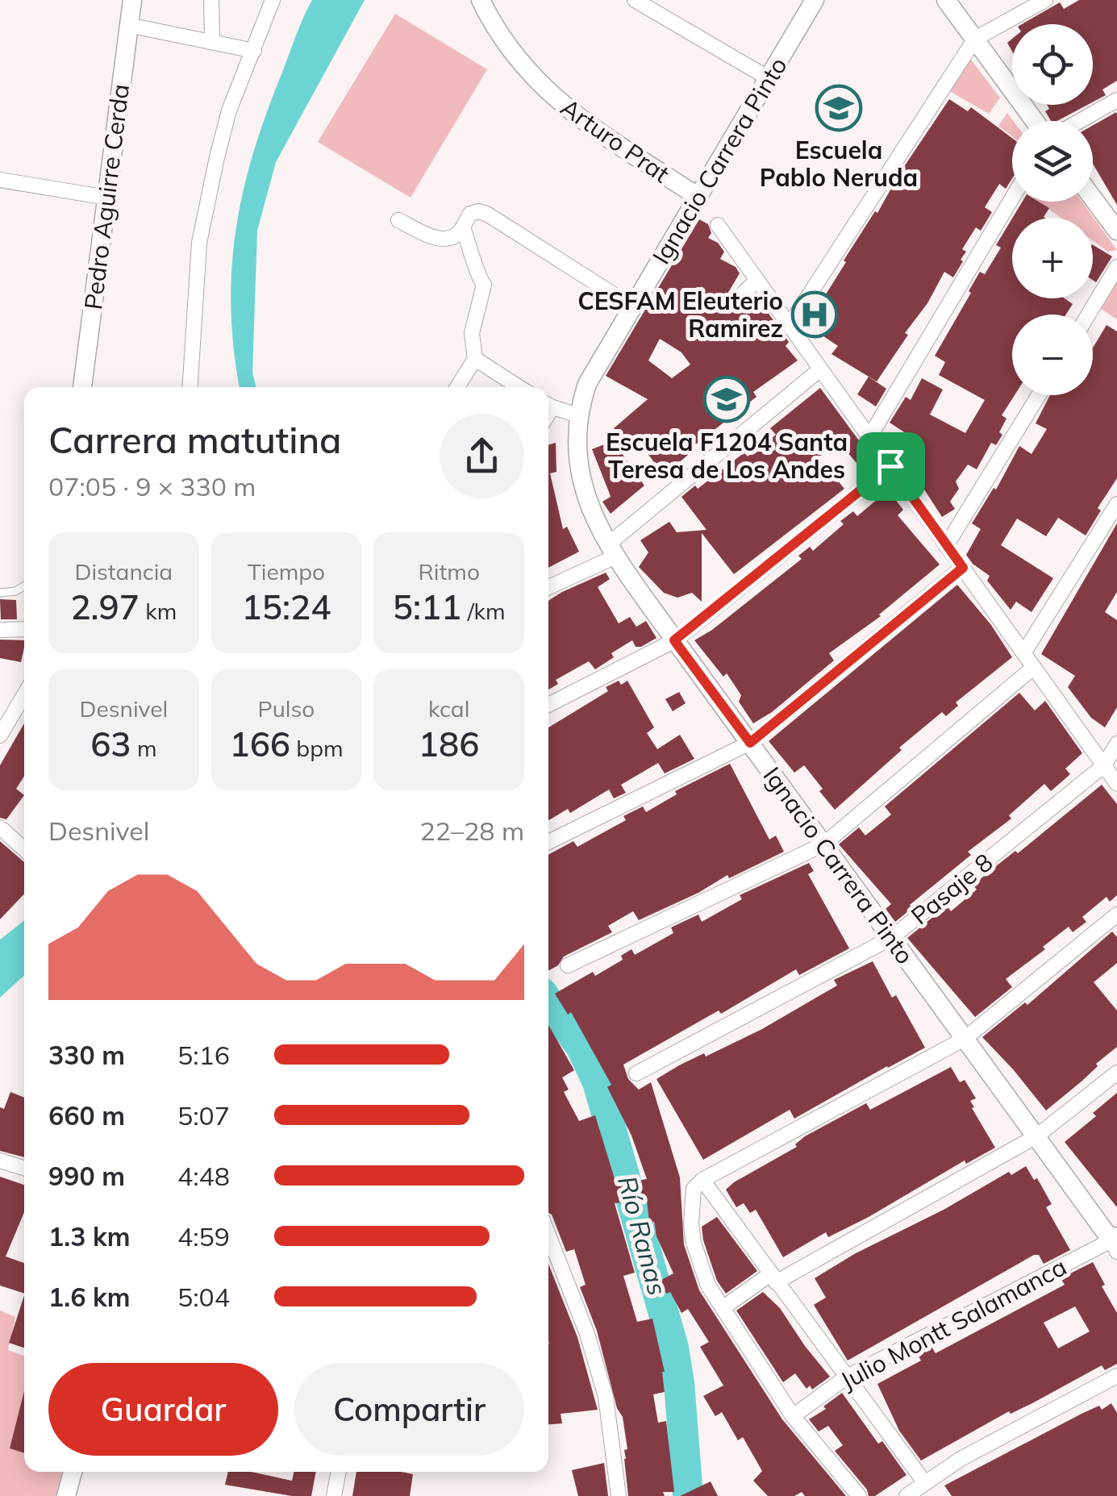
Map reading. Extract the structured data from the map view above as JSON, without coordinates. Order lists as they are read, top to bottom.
{
  "streets": {
    "street": [
      "Arturo Prat",
      "Ignacio Carrera Pinto",
      "Pedro Aguirre Cerda",
      "Pasaje 8",
      "Julio Montt Salamanca"
    ]
  },
  "crossings": [
    ["Arturo Prat", "Ignacio Carrera Pinto"],
    ["Ignacio Carrera Pinto", "Pasaje 8"],
    ["Ignacio Carrera Pinto", "Julio Montt Salamanca"]
  ],
  "water": ["Río Ranas"],
  "places": {
    "school or university": ["Escuela Pablo Neruda", "Escuela F1204 Santa Teresa de Los Andes"],
    "hospital": ["CESFAM Eleuterio Ramirez"]
  },
  "page": {
    "map_buttons": ["+", "−"],
    "heading": ["Carrera matutina", "07:05 · 9 × 330 m"],
    "stats": [
      ["Distancia", "2.97 km"],
      ["Tiempo", "15:24"],
      ["Ritmo", "5:11 /km"],
      ["Desnivel", "63 m"],
      ["Pulso", "166 bpm"],
      ["kcal", "186"]
    ],
    "chart": ["Desnivel", "22–28 m"],
    "list": [
      {
        "name": "330 m",
        "note": "5:16"
      },
      {
        "name": "660 m",
        "note": "5:07"
      },
      {
        "name": "990 m",
        "note": "4:48"
      },
      {
        "name": "1.3 km",
        "note": "4:59"
      },
      {
        "name": "1.6 km",
        "note": "5:04"
      }
    ],
    "buttons": ["Guardar", "Compartir"]
  }
}
